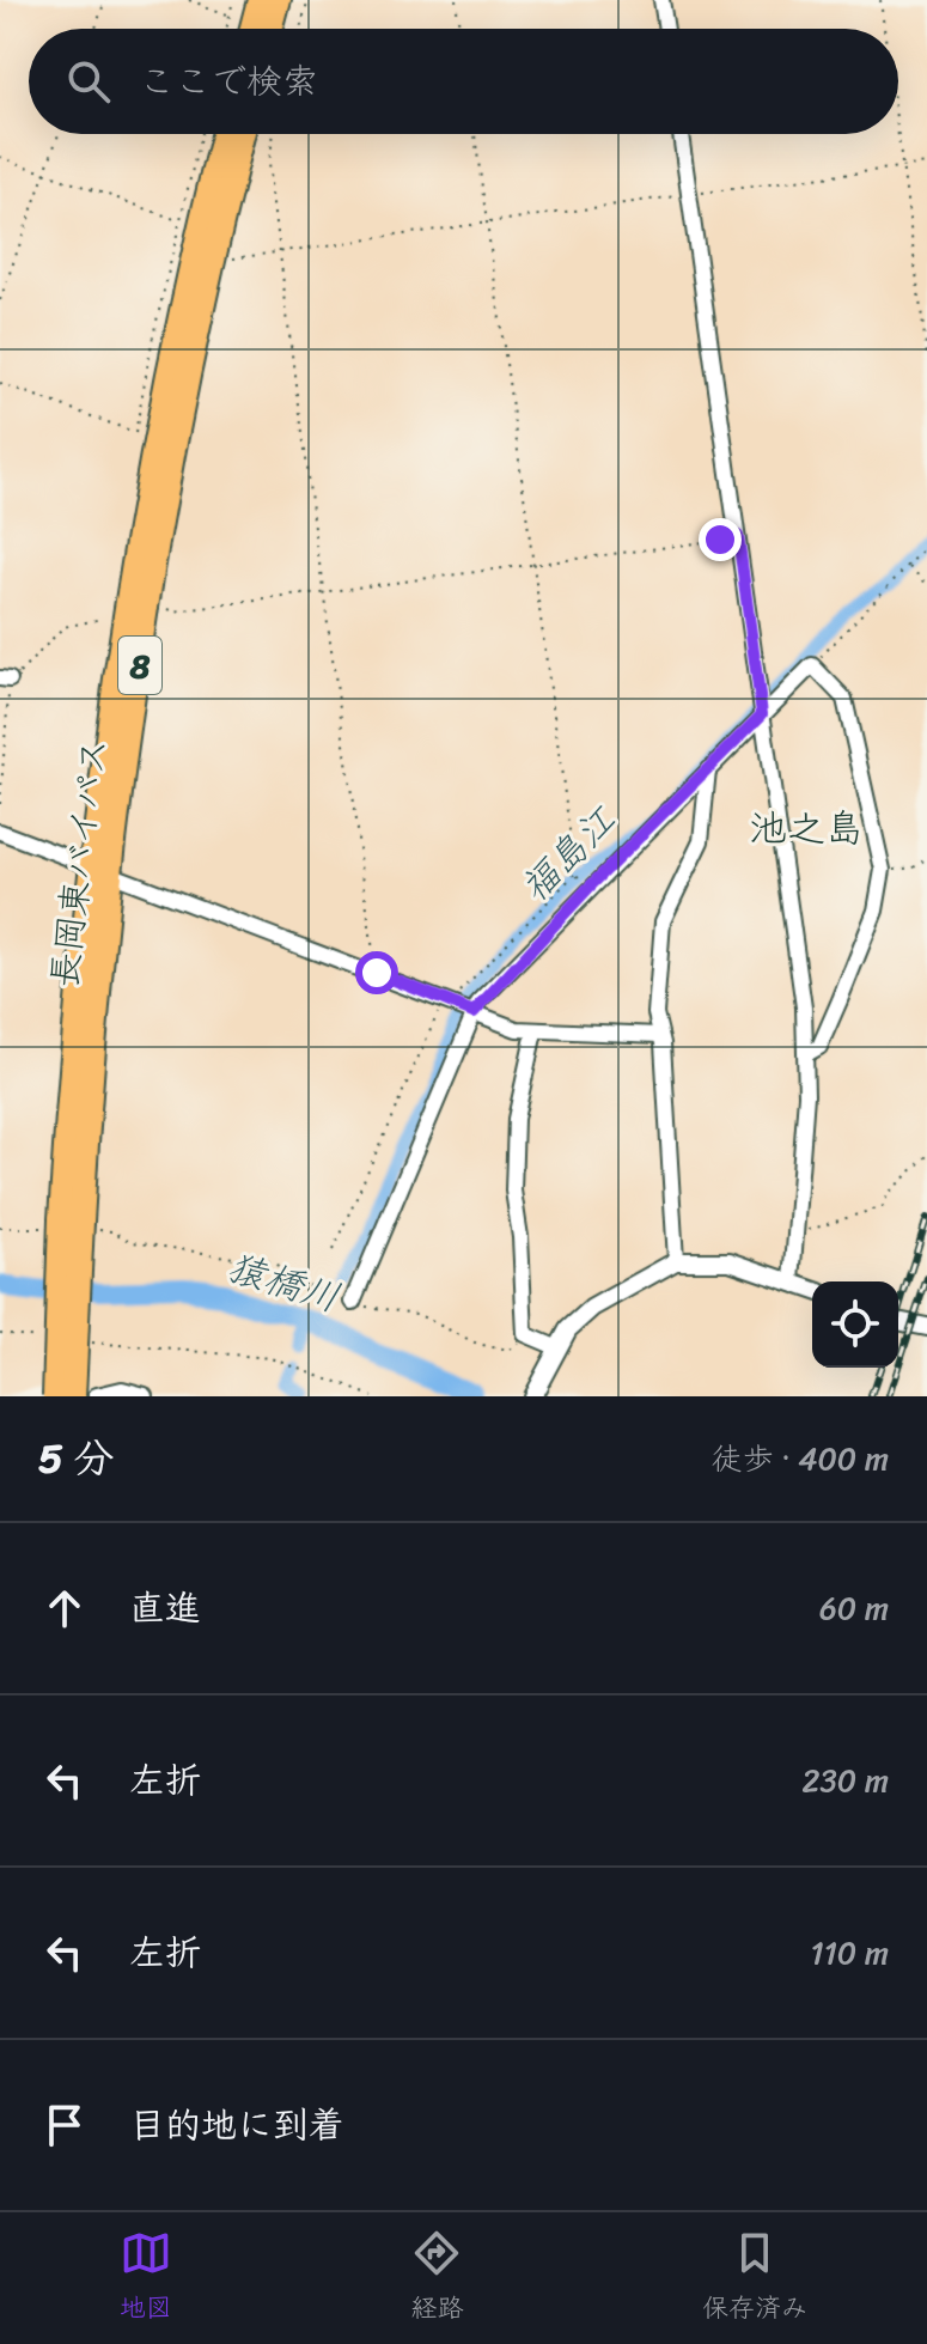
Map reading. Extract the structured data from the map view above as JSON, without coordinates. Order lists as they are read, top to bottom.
{
  "streets": {
    "highway": ["8", "長岡東バイパス"]
  },
  "districts": ["池之島"],
  "water": ["福島江", "猿橋川"],
  "page": {
    "search": "ここで検索",
    "heading": ["5 分", "徒歩 · 400 m"],
    "list": [
      ["直進", "60 m"],
      ["左折", "230 m"],
      ["左折", "110 m"],
      "目的地に到着"
    ],
    "nav": ["地図", "経路", "保存済み"]
  }
}
